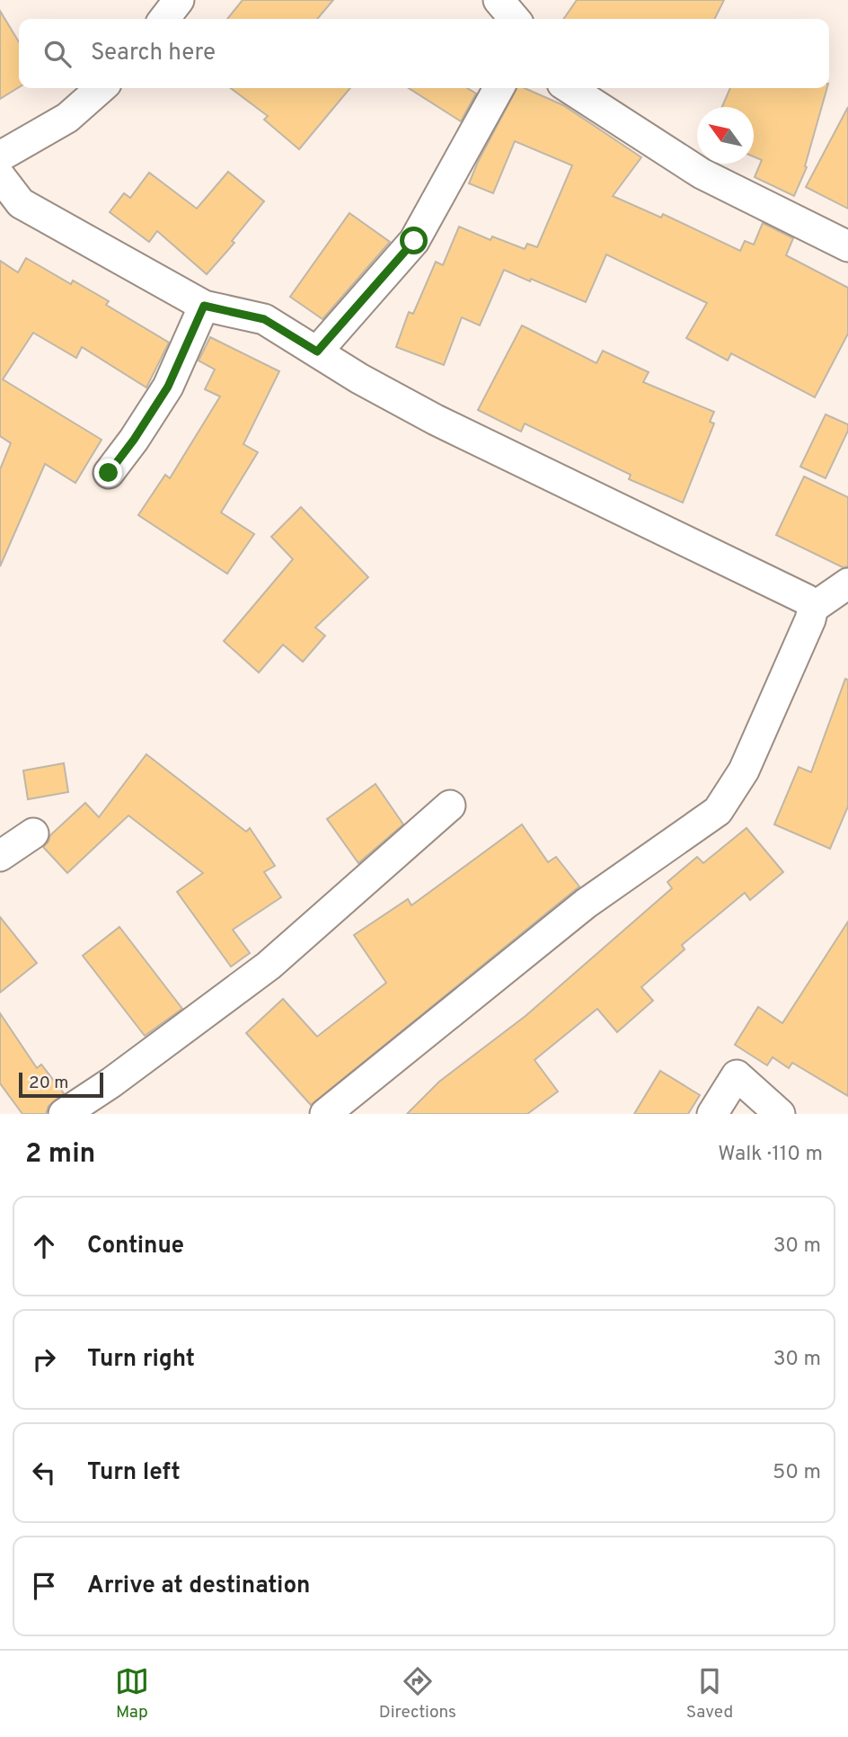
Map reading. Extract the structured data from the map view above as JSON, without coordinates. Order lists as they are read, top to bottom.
{
  "scale_bar": "20 m",
  "north": "top left",
  "page": {
    "search": "Search here",
    "scale": "20 m",
    "heading": ["2 min", "Walk · 110 m"],
    "list": [
      ["Continue", "30 m"],
      ["Turn right", "30 m"],
      ["Turn left", "50 m"],
      "Arrive at destination"
    ],
    "nav": ["Map", "Directions", "Saved"]
  }
}
